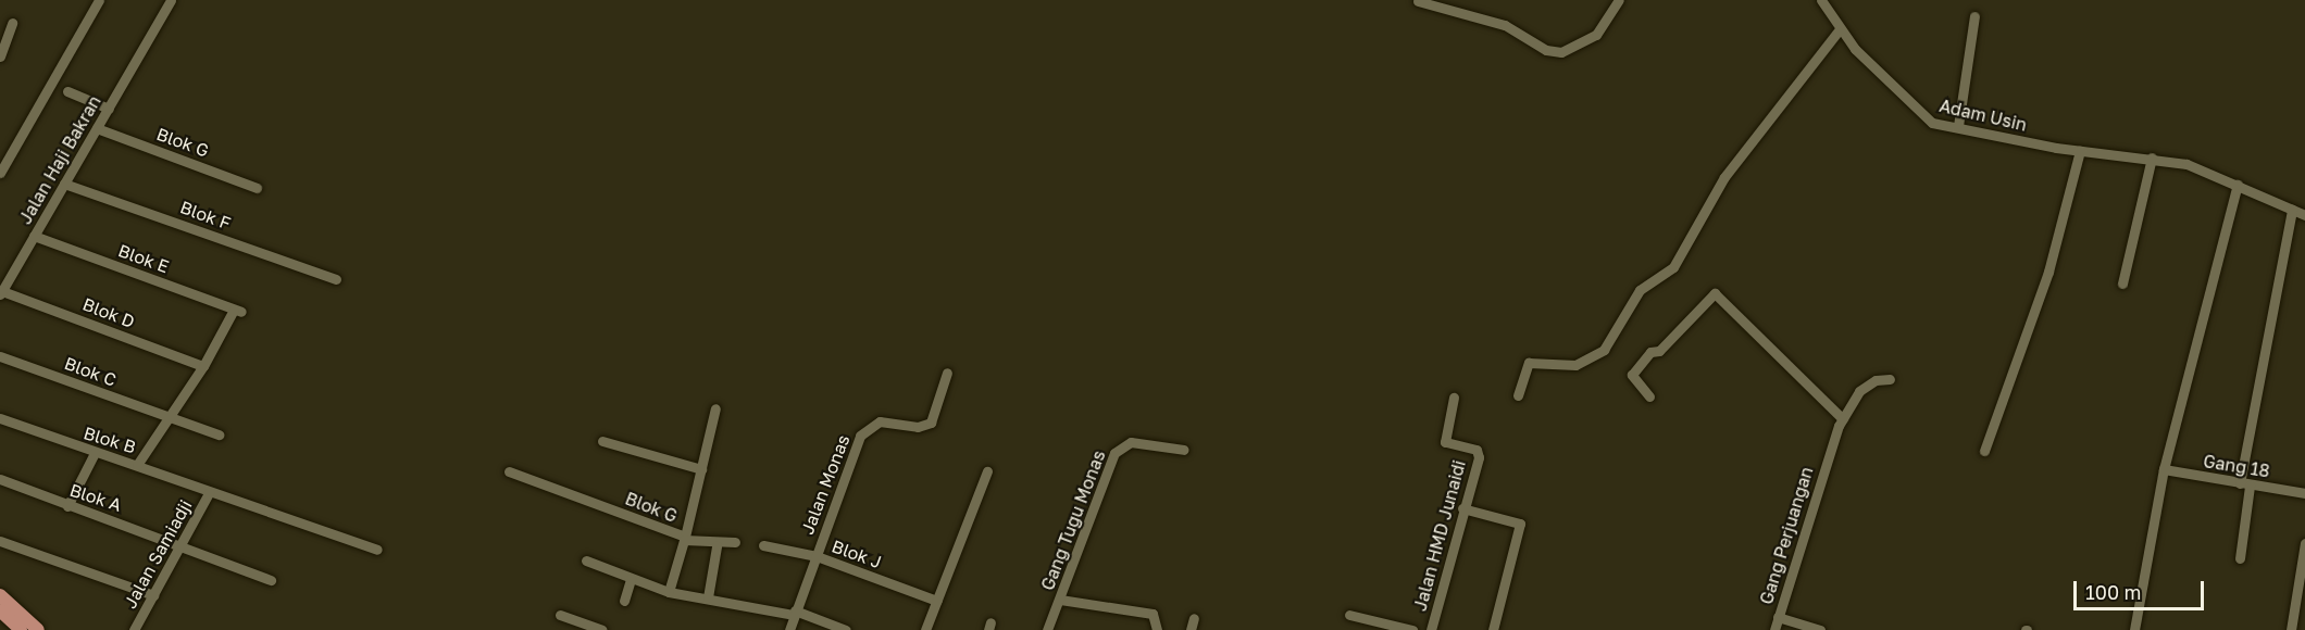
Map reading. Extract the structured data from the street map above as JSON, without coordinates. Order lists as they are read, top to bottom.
{
  "streets": {
    "street": [
      "Adam Usin",
      "Blok G",
      "Jalan Haji Bakran",
      "Blok F",
      "Blok E",
      "Blok D",
      "Blok C",
      "Blok B",
      "Gang 18",
      "Jalan Monas",
      "Blok A",
      "Gang Tugu Monas",
      "Jalan HMD Junaidi",
      "Gang Perjuangan",
      "Jalan Samiadji",
      "Blok J"
    ]
  },
  "crossings": [
    ["Blok G", "Jalan Haji Bakran"],
    ["Jalan Haji Bakran", "Blok F"],
    ["Jalan Haji Bakran", "Blok E"],
    ["Jalan Haji Bakran", "Blok D"],
    ["Blok E", "Blok D"],
    ["Blok B", "Jalan Samiadji"],
    ["Jalan Monas", "Blok J"],
    ["Blok A", "Jalan Samiadji"]
  ],
  "scale_bar": "100 m"
}
